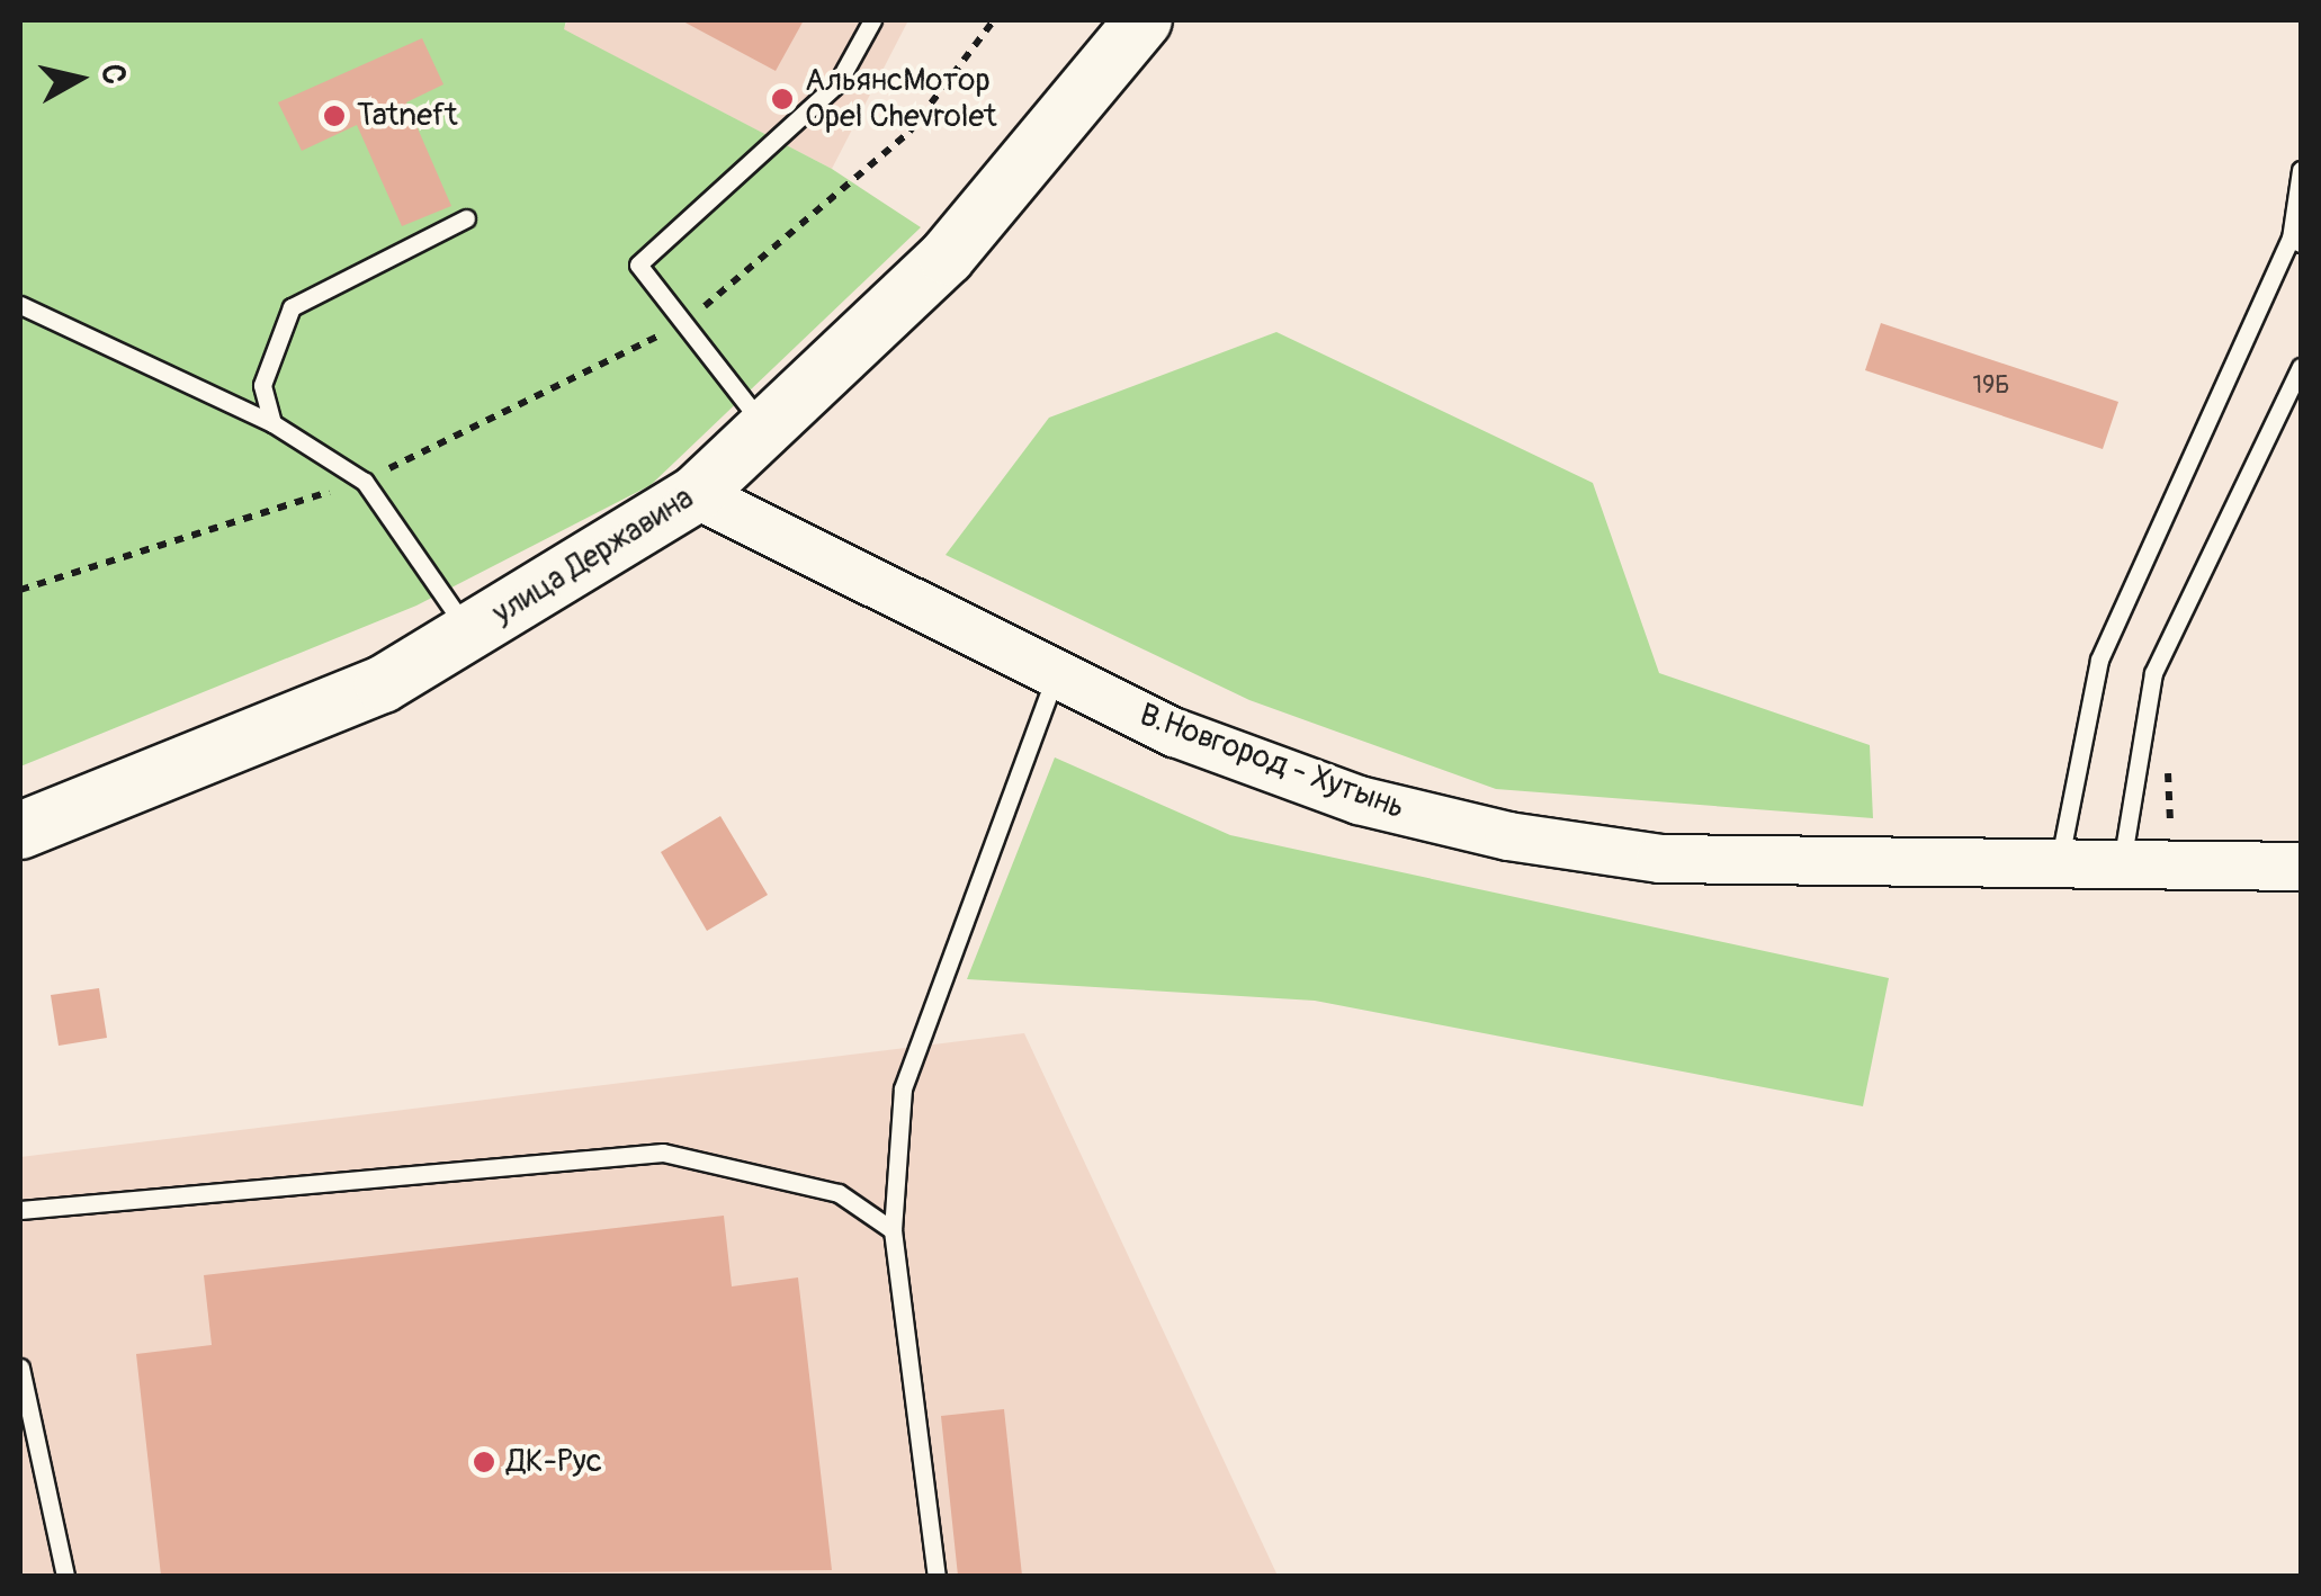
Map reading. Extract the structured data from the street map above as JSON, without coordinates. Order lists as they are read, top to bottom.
{
  "streets": {
    "main road": ["улица Державина"],
    "street": ["В.Новгород - Хутынь"]
  },
  "crossings": [
    ["улица Державина", "В.Новгород - Хутынь"]
  ],
  "places": ["АльянсМотор Opel Chevrolet", "Tatneft", "ДК-Рус"],
  "house_numbers": ["19Б"],
  "north": "right"
}
